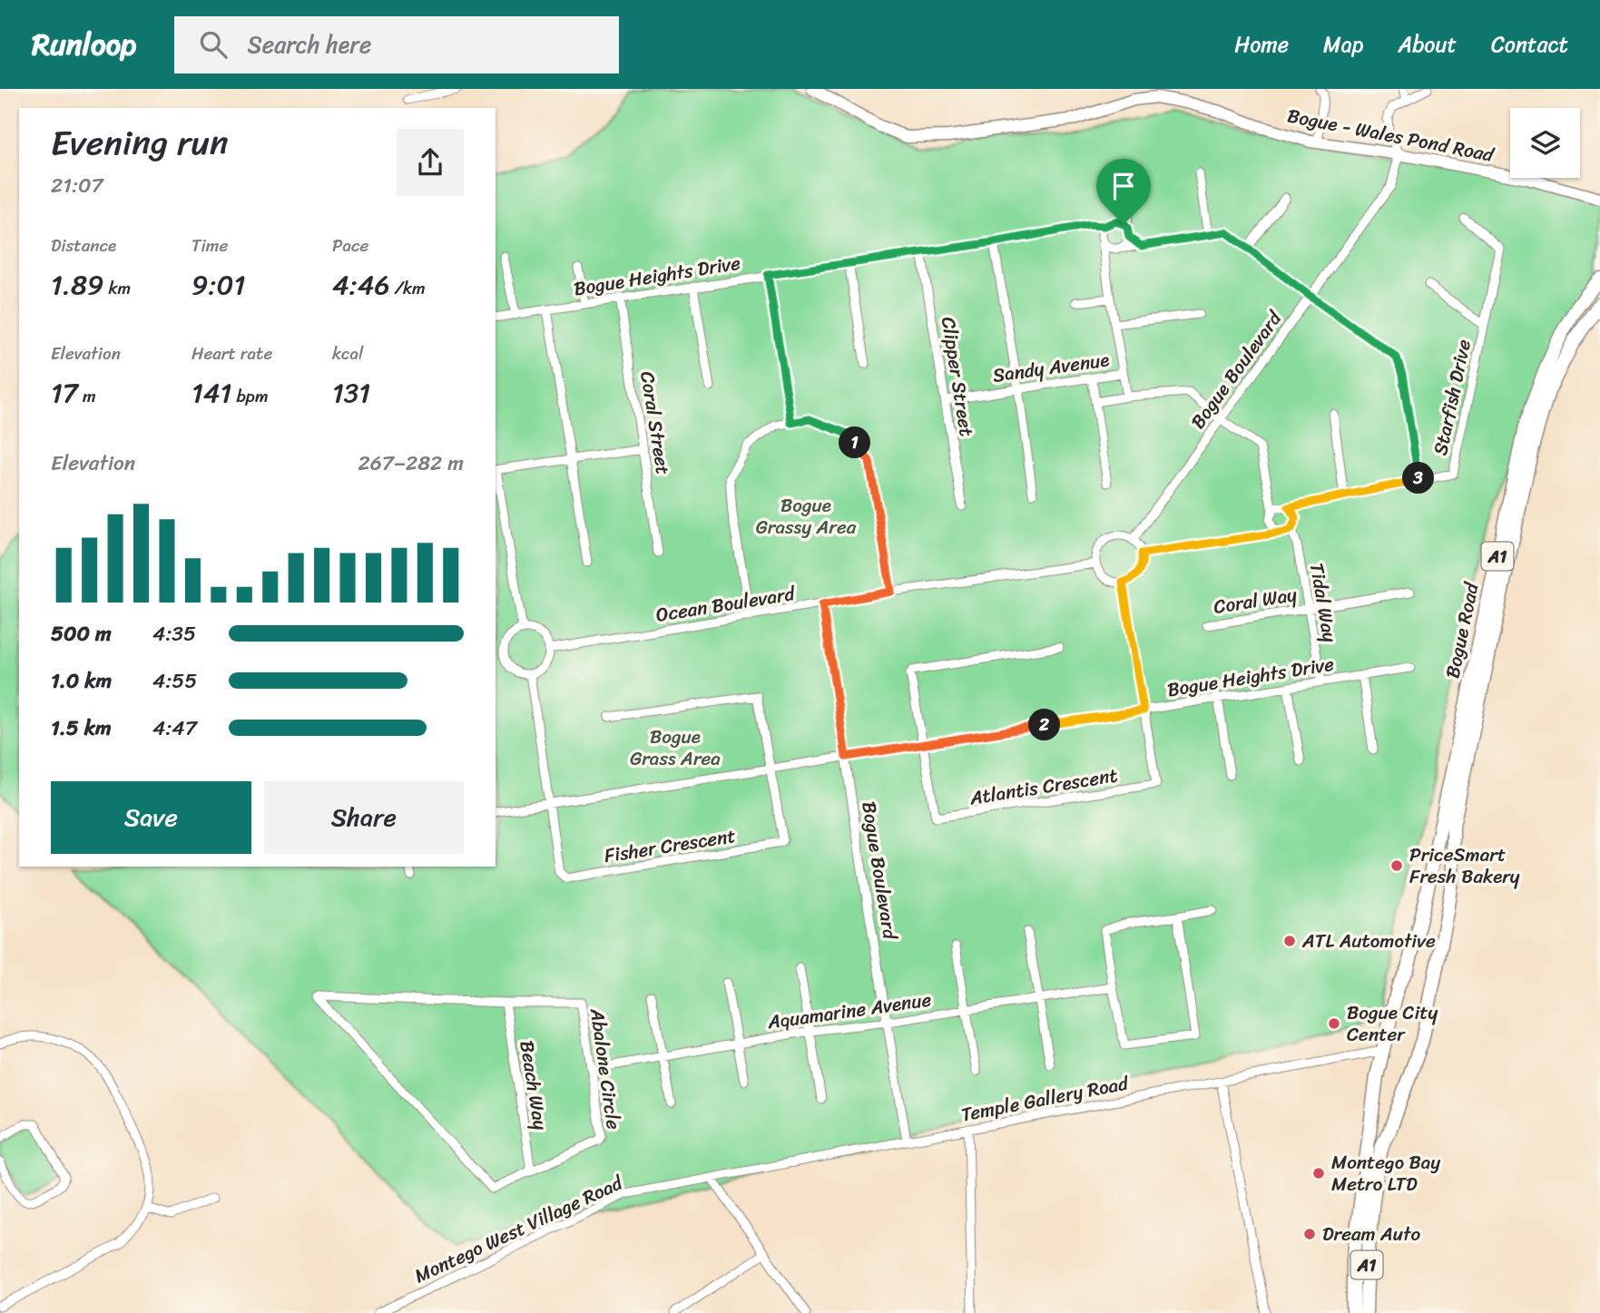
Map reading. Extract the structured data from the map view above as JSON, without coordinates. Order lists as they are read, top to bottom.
{
  "streets": {
    "main road": ["A1", "Bogue Road"],
    "street": [
      "Bogue - Wales Pond Road",
      "Bogue Heights Drive",
      "Sandy Avenue",
      "Bogue Boulevard",
      "Clipper Street",
      "Starfish Drive",
      "Coral Street",
      "Coral Way",
      "Tidal Way",
      "Ocean Boulevard",
      "Atlantis Crescent",
      "Fisher Crescent",
      "Aquamarine Avenue",
      "Abalone Circle",
      "Beach Way",
      "Temple Gallery Road",
      "Montego West Village Road"
    ]
  },
  "crossings": [
    ["Bogue - Wales Pond Road", "Bogue Boulevard"],
    ["Bogue Heights Drive", "Sandy Avenue"],
    ["Bogue Heights Drive", "Bogue Boulevard"],
    ["Bogue Heights Drive", "Clipper Street"],
    ["Bogue Heights Drive", "Coral Street"],
    ["Bogue Heights Drive", "Tidal Way"],
    ["Bogue Heights Drive", "Atlantis Crescent"],
    ["Bogue Heights Drive", "Fisher Crescent"],
    ["Sandy Avenue", "Clipper Street"],
    ["Bogue Boulevard", "Ocean Boulevard"],
    ["Bogue Boulevard", "Aquamarine Avenue"],
    ["Bogue Boulevard", "Temple Gallery Road"],
    ["Starfish Drive", "Tidal Way"],
    ["Coral Way", "Tidal Way"],
    ["Bogue Road", "Temple Gallery Road"],
    ["Aquamarine Avenue", "Abalone Circle"],
    ["Abalone Circle", "Beach Way"],
    ["Temple Gallery Road", "Montego West Village Road"]
  ],
  "parks": ["Bogue Grassy Area", "Bogue Grass Area"],
  "places": [
    "PriceSmart Fresh Bakery",
    "ATL Automotive",
    "Bogue City Center",
    "Montego Bay Metro LTD",
    "Dream Auto"
  ],
  "page": {
    "header": "Runloop",
    "search": "Search here",
    "nav": [
      "Home",
      "Map",
      "About",
      "Contact"
    ],
    "heading": ["Evening run", "21:07"],
    "stats": [
      ["Distance", "1.89 km"],
      ["Time", "9:01"],
      ["Pace", "4:46 /km"],
      ["Elevation", "17 m"],
      ["Heart rate", "141 bpm"],
      ["kcal", "131"]
    ],
    "pins": ["1", "3", "2"],
    "chart": ["Elevation", "267–282 m"],
    "list": [
      {
        "name": "500 m",
        "note": "4:35"
      },
      {
        "name": "1.0 km",
        "note": "4:55"
      },
      {
        "name": "1.5 km",
        "note": "4:47"
      }
    ],
    "buttons": ["Save", "Share"]
  }
}
